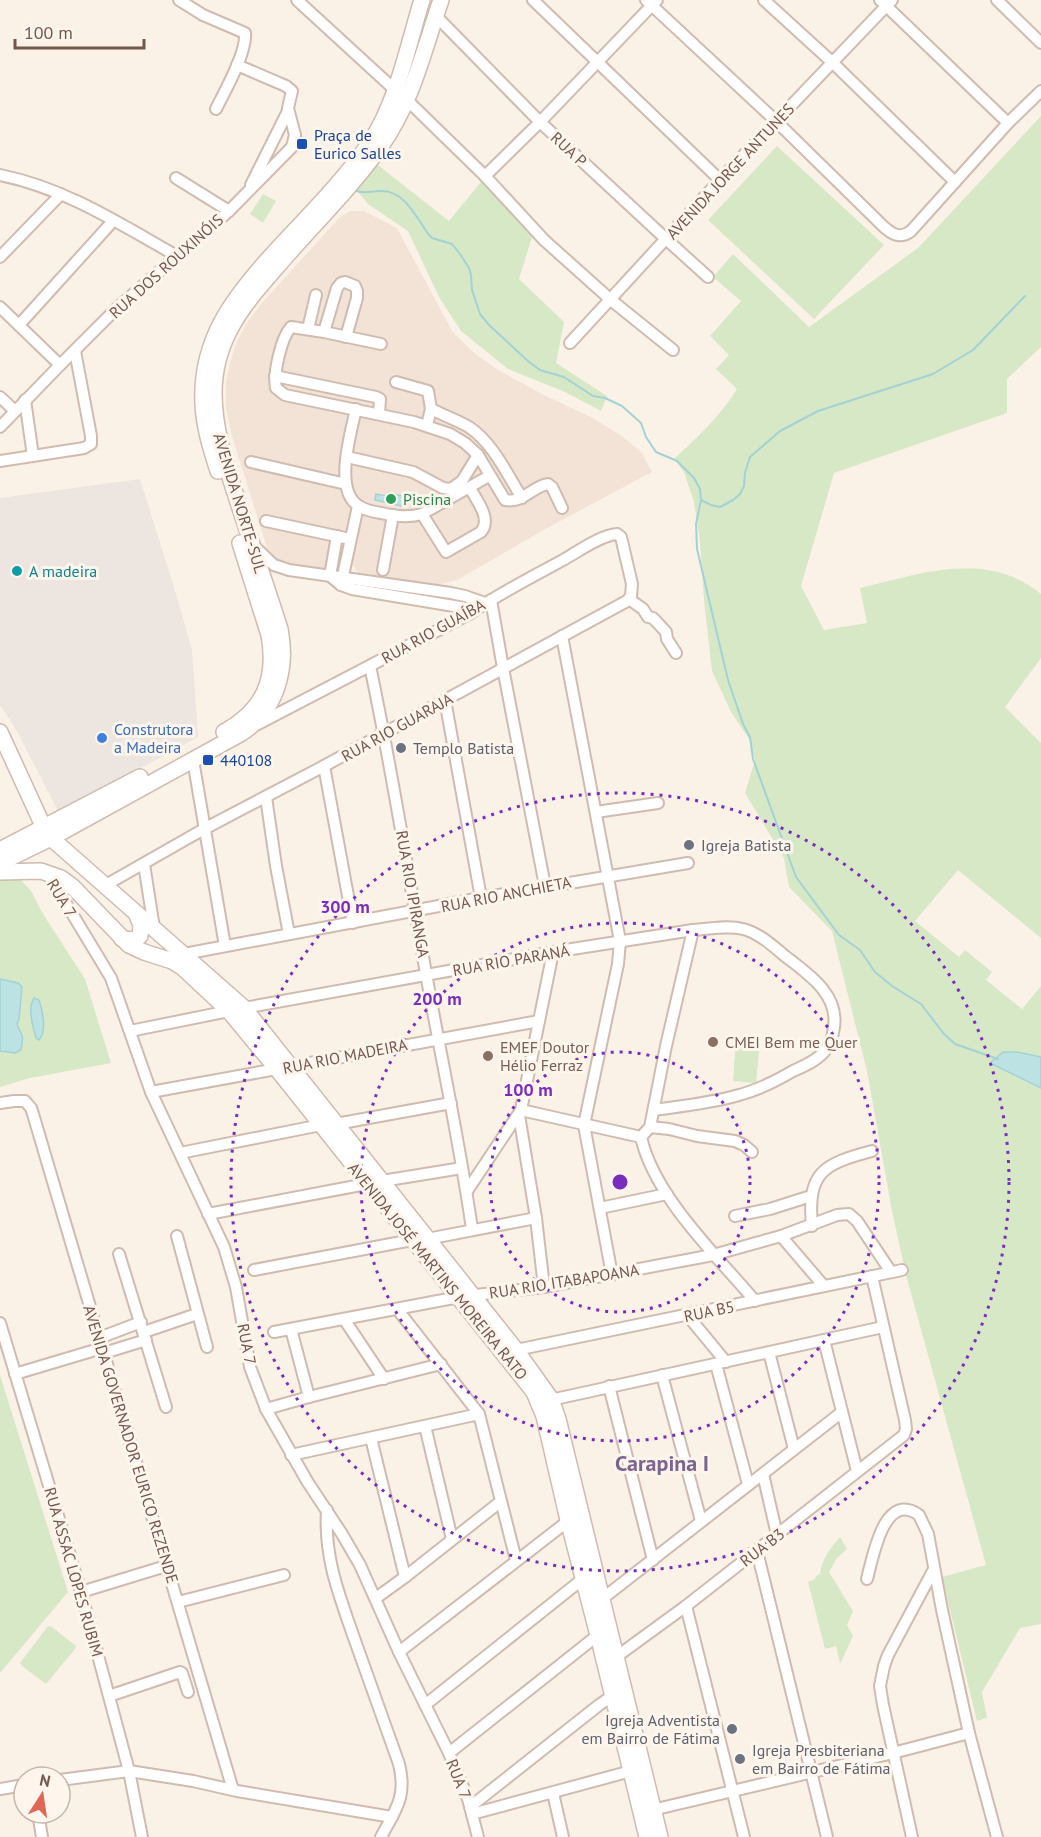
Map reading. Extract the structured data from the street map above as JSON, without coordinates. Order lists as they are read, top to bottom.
{
  "streets": {
    "main road": ["AVENIDA NORTE-SUL", "AVENIDA JOSÉ MARTINS MOREIRA RATO"],
    "street": [
      "RUA P",
      "AVENIDA JORGE ANTUNES",
      "RUA DOS ROUXINÓIS",
      "RUA RIO GUAÍBA",
      "RUA RIO GUARAJA",
      "RUA RIO IPIRANGA",
      "RUA RIO ANCHIETA",
      "RUA 7",
      "RUA RIO PARANÁ",
      "RUA RIO MADEIRA",
      "RUA RIO ITABAPOANA",
      "RUA B5",
      "AVENIDA GOVERNADOR EURICO REZENDE",
      "RUA B3",
      "RUA ASSAC LOPES RUBIM"
    ]
  },
  "crossings": [
    ["RUA P", "AVENIDA JORGE ANTUNES"],
    ["RUA P", "AVENIDA NORTE-SUL"],
    ["AVENIDA NORTE-SUL", "RUA RIO GUAÍBA"],
    ["AVENIDA NORTE-SUL", "AVENIDA JOSÉ MARTINS MOREIRA RATO"],
    ["RUA RIO GUAÍBA", "RUA RIO GUARAJA"],
    ["RUA RIO GUAÍBA", "RUA RIO IPIRANGA"],
    ["RUA RIO GUARAJA", "RUA RIO IPIRANGA"],
    ["RUA RIO GUARAJA", "AVENIDA JOSÉ MARTINS MOREIRA RATO"],
    ["RUA RIO IPIRANGA", "RUA RIO ANCHIETA"],
    ["RUA RIO IPIRANGA", "RUA RIO PARANÁ"],
    ["RUA RIO IPIRANGA", "RUA RIO MADEIRA"],
    ["RUA RIO ANCHIETA", "AVENIDA JOSÉ MARTINS MOREIRA RATO"],
    ["RUA 7", "RUA RIO PARANÁ"],
    ["RUA 7", "RUA RIO MADEIRA"],
    ["RUA 7", "AVENIDA JOSÉ MARTINS MOREIRA RATO"],
    ["RUA RIO PARANÁ", "AVENIDA JOSÉ MARTINS MOREIRA RATO"],
    ["RUA RIO MADEIRA", "AVENIDA JOSÉ MARTINS MOREIRA RATO"],
    ["AVENIDA JOSÉ MARTINS MOREIRA RATO", "RUA RIO ITABAPOANA"],
    ["AVENIDA JOSÉ MARTINS MOREIRA RATO", "RUA B5"],
    ["AVENIDA JOSÉ MARTINS MOREIRA RATO", "RUA B3"],
    ["RUA RIO ITABAPOANA", "RUA B5"]
  ],
  "districts": ["Carapina I"],
  "places": {
    "transit": ["Praça de Eurico Salles", "440108"],
    "other": [
      "Piscina",
      "A madeira",
      "Construtora a Madeira",
      "Templo Batista",
      "Igreja Batista",
      "CMEI Bem me Quer",
      "EMEF Doutor Hélio Ferraz",
      "Igreja Adventista em Bairro de Fátima",
      "Igreja Presbiteriana em Bairro de Fátima"
    ]
  },
  "scale_bar": "100 m",
  "north": "top",
  "rings": ["300 m", "200 m", "100 m"]
}
